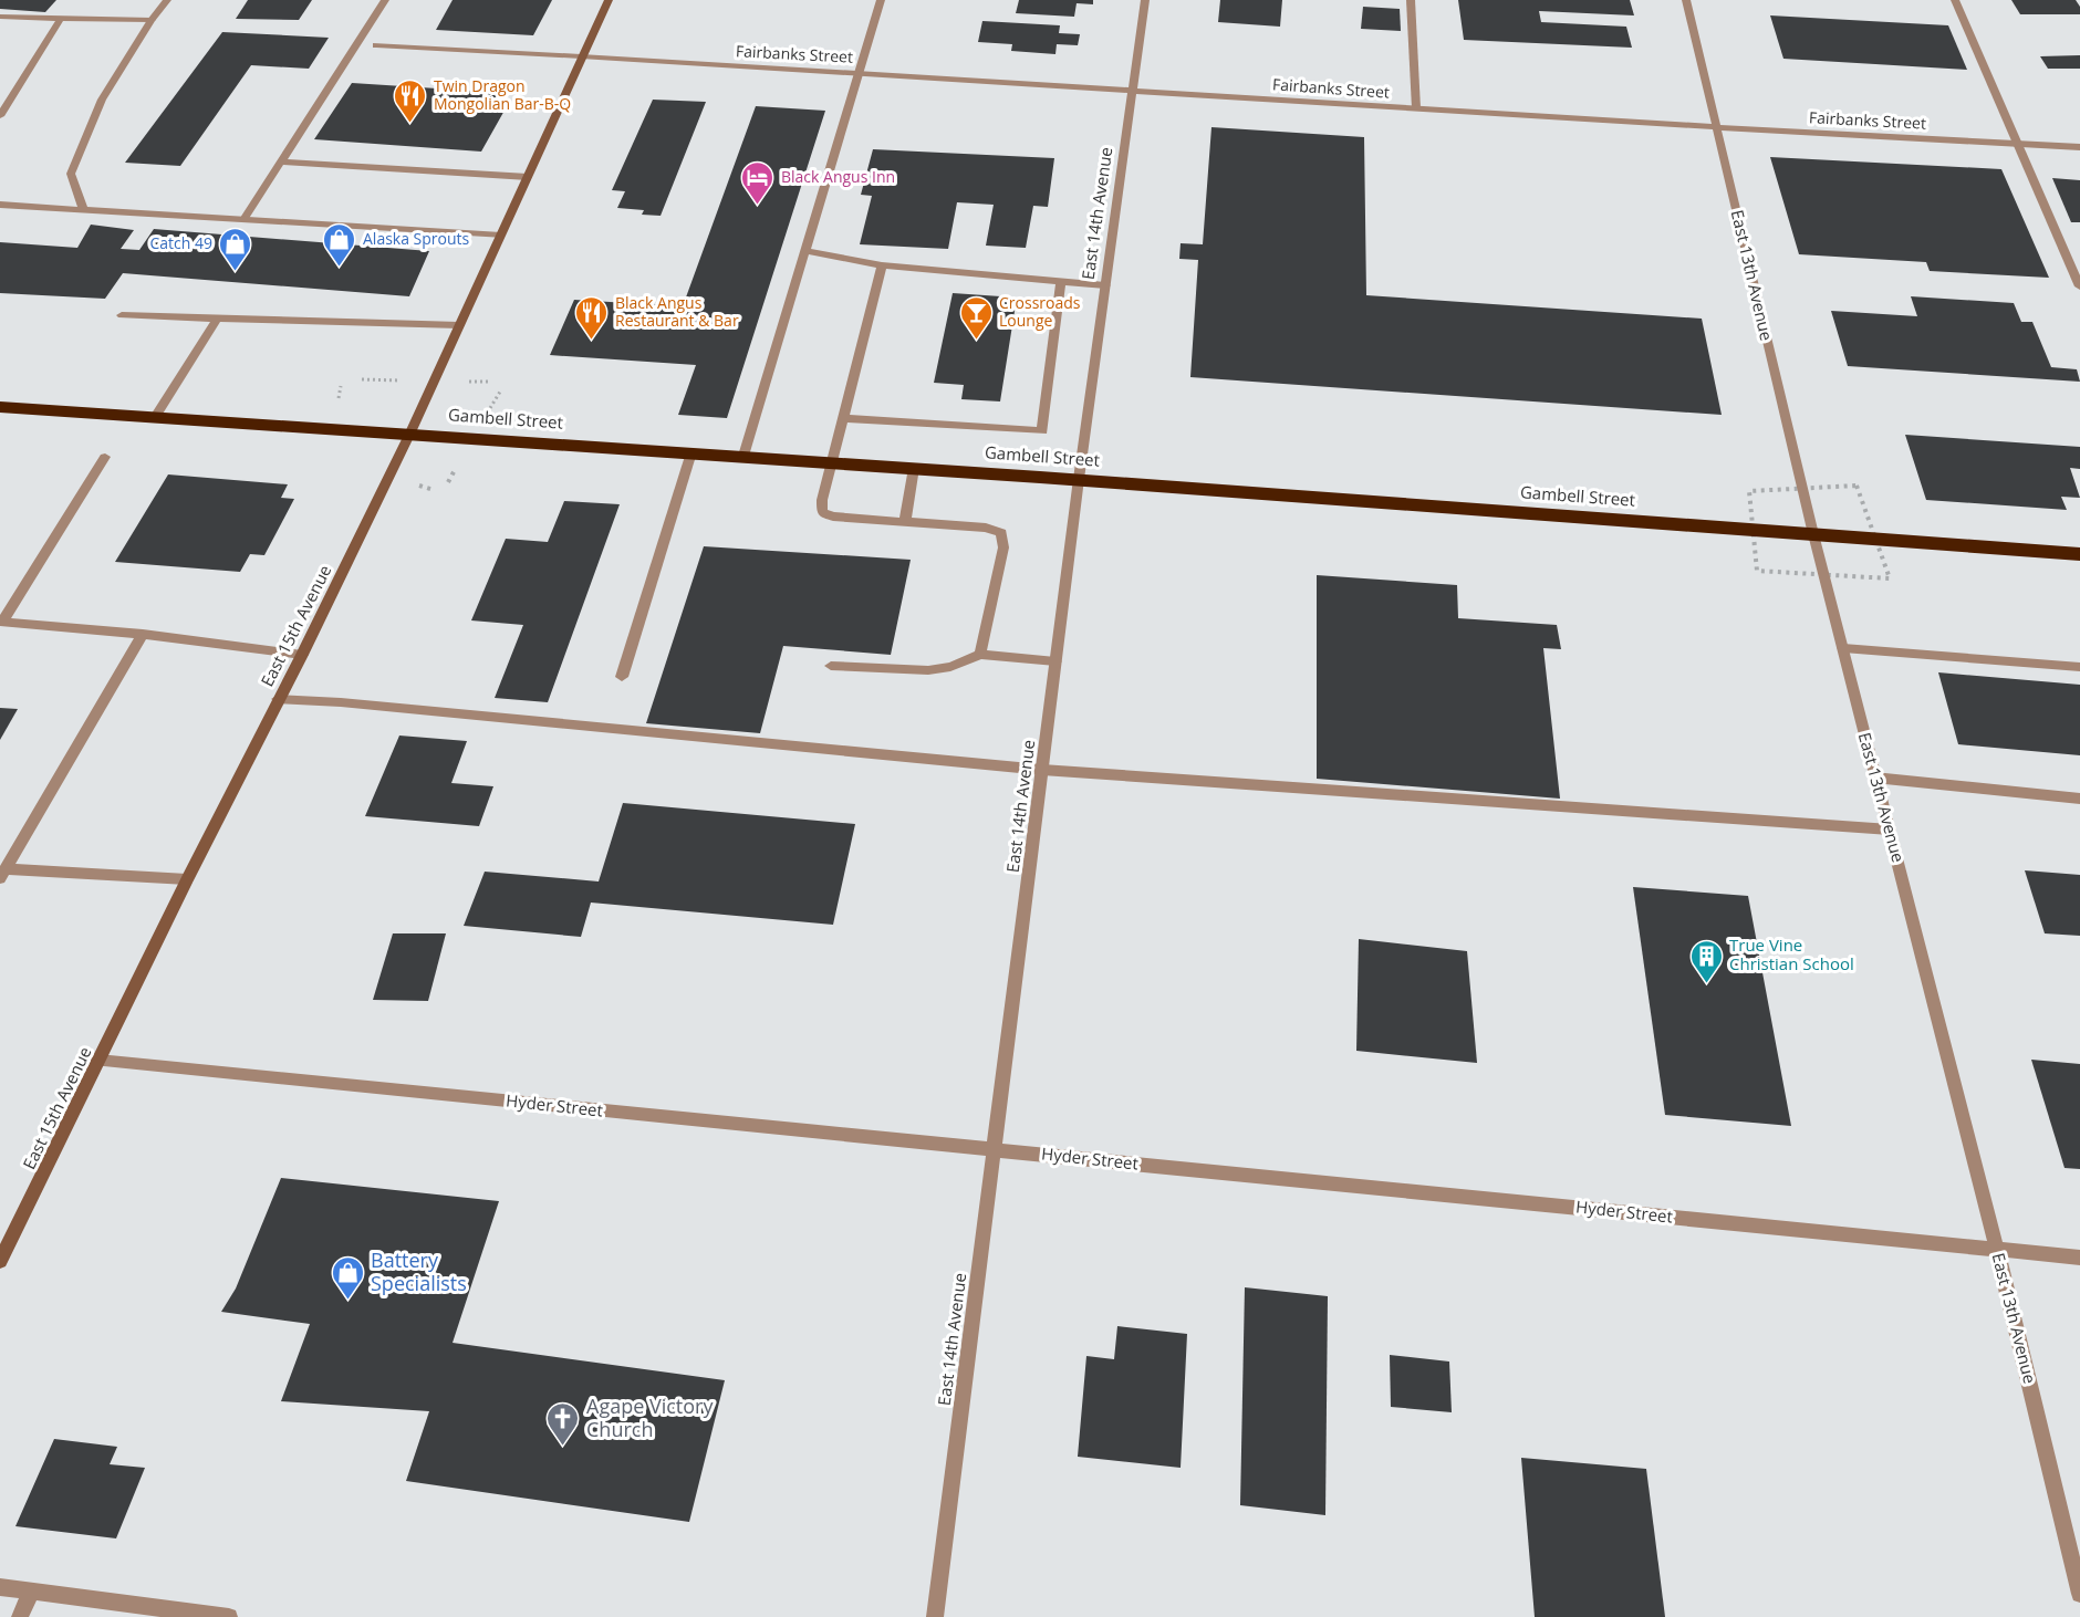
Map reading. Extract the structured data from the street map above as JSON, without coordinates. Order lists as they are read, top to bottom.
{
  "streets": {
    "highway": ["Gambell Street"],
    "main road": ["East 15th Avenue"],
    "street": [
      "Fairbanks Street",
      "East 14th Avenue",
      "East 13th Avenue",
      "Hyder Street"
    ]
  },
  "crossings": [
    ["Fairbanks Street", "East 14th Avenue"],
    ["Fairbanks Street", "East 13th Avenue"],
    ["Fairbanks Street", "East 15th Avenue"],
    ["East 14th Avenue", "Gambell Street"],
    ["East 14th Avenue", "Hyder Street"],
    ["East 13th Avenue", "Gambell Street"],
    ["East 13th Avenue", "Hyder Street"],
    ["Gambell Street", "East 15th Avenue"],
    ["East 15th Avenue", "Hyder Street"]
  ],
  "places": {
    "restaurant": ["Twin Dragon Mongolian Bar-B-Q", "Black Angus Restaurant & Bar"],
    "hotel": ["Black Angus Inn"],
    "shop": ["Alaska Sprouts", "Catch 49", "Battery Specialists"],
    "bar": ["Crossroads Lounge"],
    "building": ["True Vine Christian School"],
    "church": ["Agape Victory Church"]
  }
}
